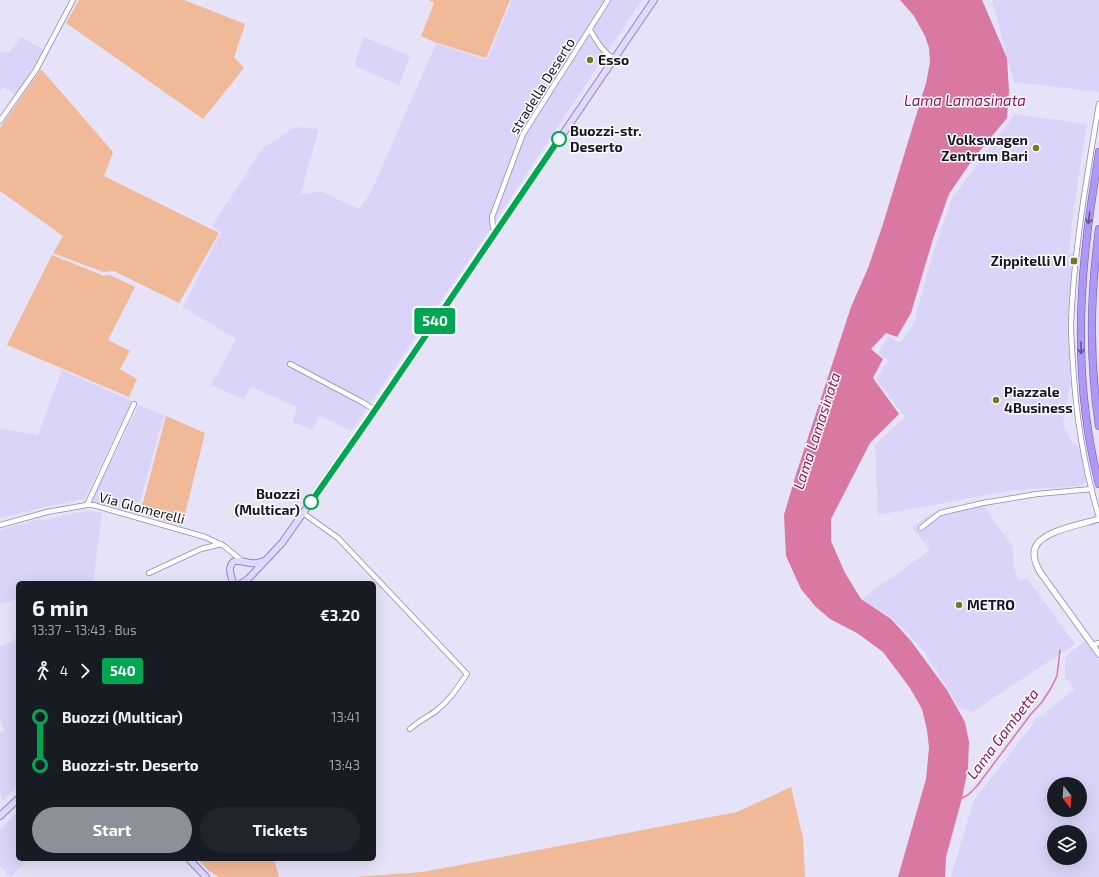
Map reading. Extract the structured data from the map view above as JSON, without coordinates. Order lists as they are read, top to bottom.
{
  "streets": {
    "street": ["stradella Deserto", "Via Glomerelli"]
  },
  "water": ["Lama Lamasinata", "Lama Gambetta"],
  "places": {
    "other": [
      "Esso",
      "Buozzi-str. Deserto",
      "Volkswagen Zentrum Bari",
      "Piazzale 4Business",
      "Buozzi (Multicar)",
      "METRO"
    ],
    "transit": ["Zippitelli VI"]
  },
  "lines": ["bus line 540"],
  "north": "bottom",
  "page": {
    "on_map": "540",
    "heading": ["6 min", "13:37 – 13:43 · Bus", "€3.20"],
    "legs": ["4", "540"],
    "list": [
      {
        "name": "Buozzi (Multicar)",
        "value": "13:41"
      },
      {
        "name": "Buozzi-str. Deserto",
        "value": "13:43"
      }
    ],
    "buttons": ["Start", "Tickets"]
  }
}
